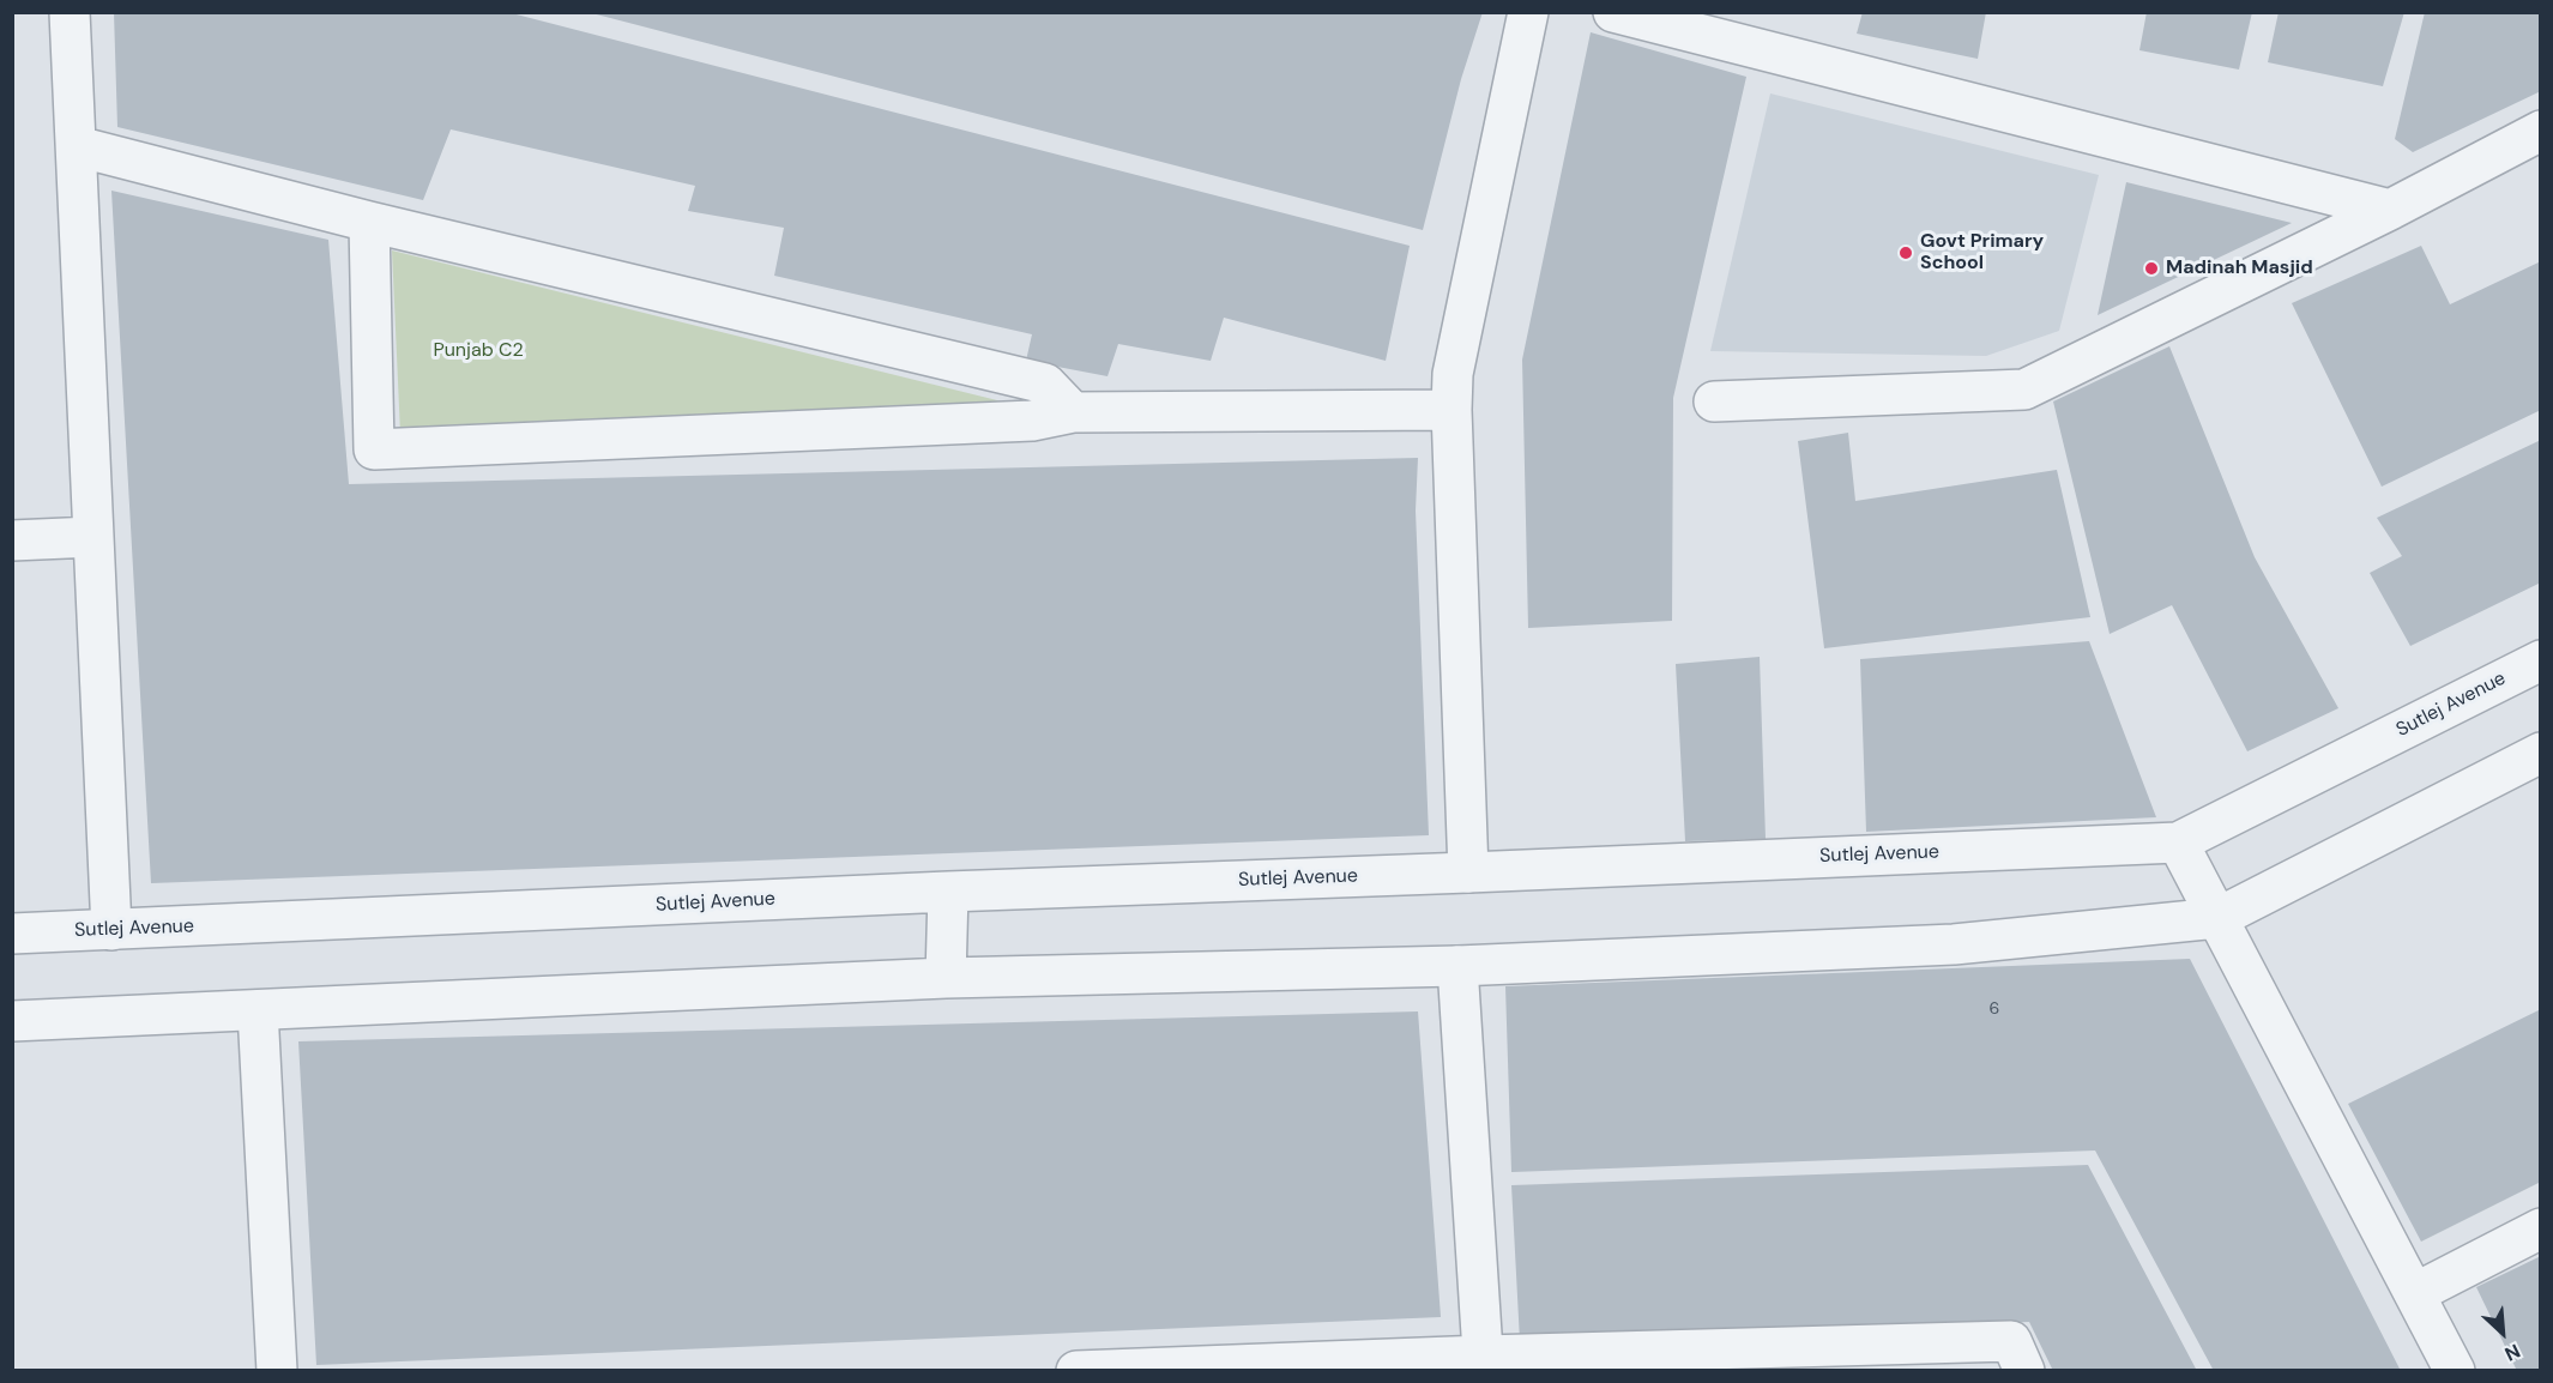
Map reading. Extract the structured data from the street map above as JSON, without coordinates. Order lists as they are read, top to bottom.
{
  "streets": {
    "street": ["Sutlej Avenue"]
  },
  "parks": ["Punjab C2"],
  "places": ["Govt Primary School", "Madinah Masjid"],
  "house_numbers": ["6"],
  "north": "bottom right"
}
